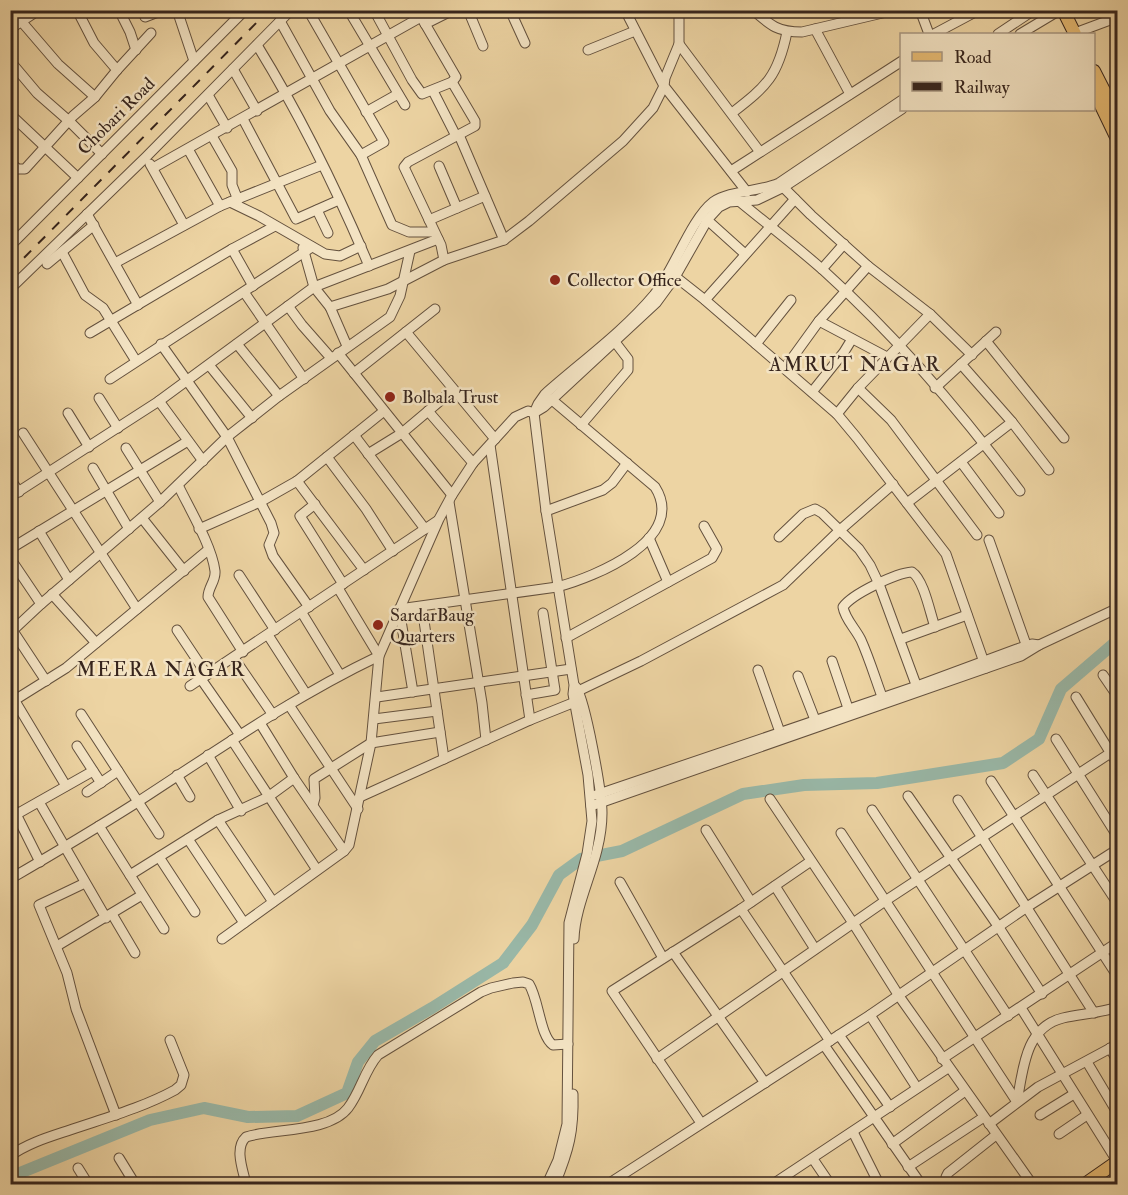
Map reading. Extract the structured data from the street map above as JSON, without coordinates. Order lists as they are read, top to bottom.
{
  "streets": {
    "street": ["Chobari Road"]
  },
  "districts": ["AMRUT NAGAR", "MEERA NAGAR"],
  "places": ["Collector Office", "Bolbala Trust", "SardarBaug Quarters"],
  "legend": ["Road", "Railway"]
}
